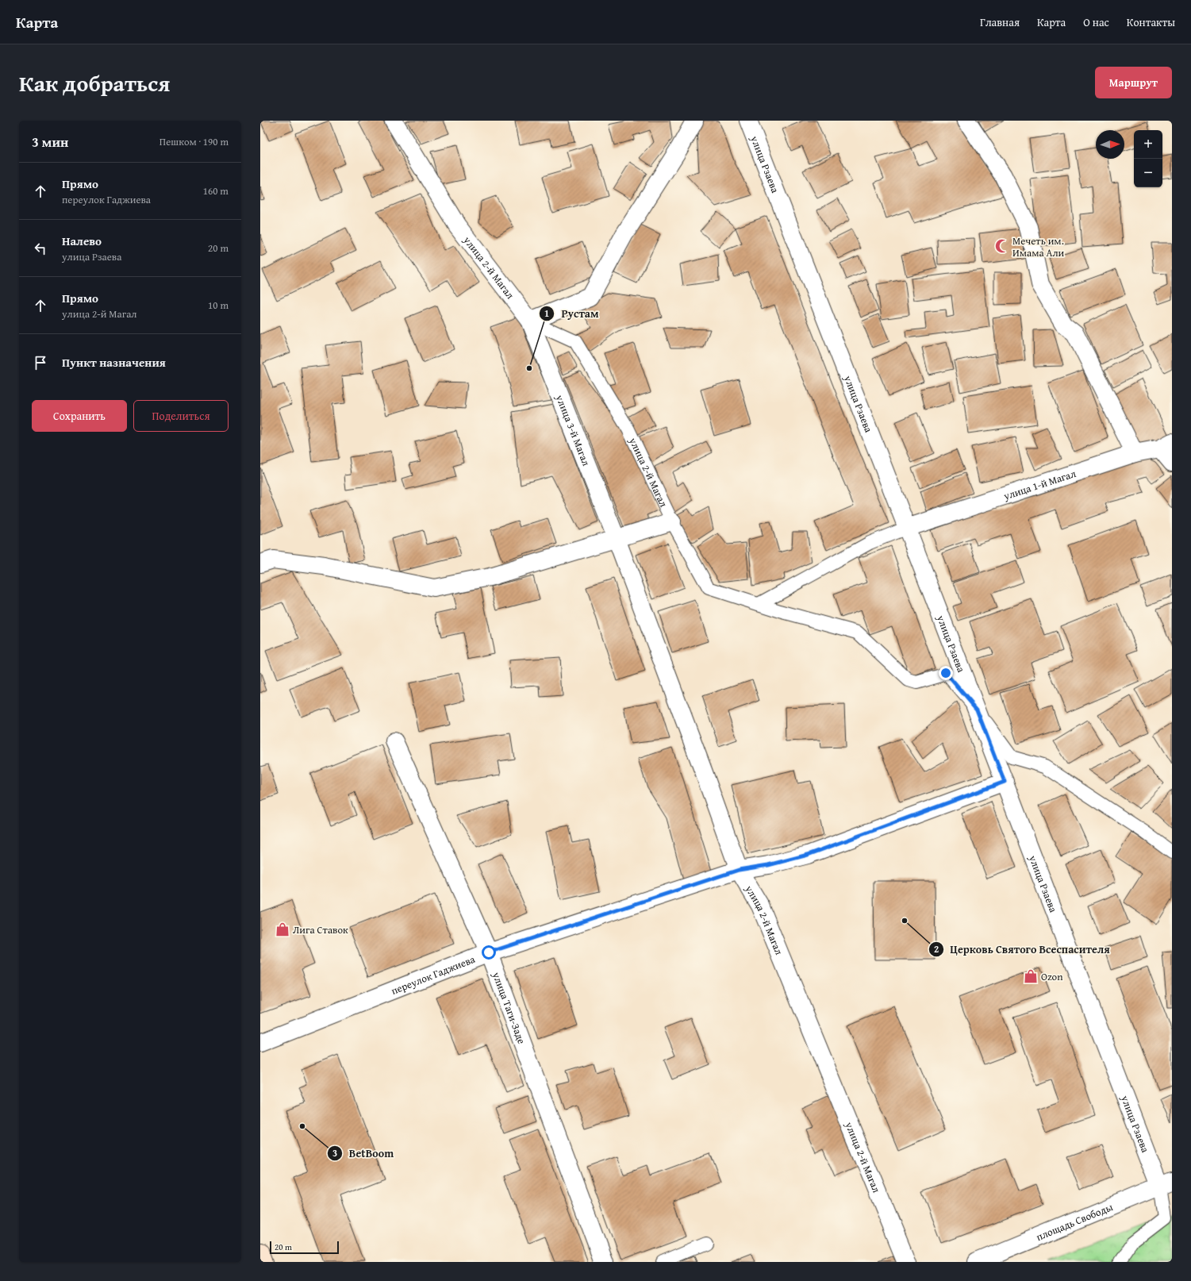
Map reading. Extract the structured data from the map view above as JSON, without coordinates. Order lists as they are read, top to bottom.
{
  "streets": {
    "street": [
      "улица Рзаева",
      "улица 2-й Магал",
      "улица 3-й Магал",
      "улица 1-й Магал",
      "переулок Гаджиева",
      "улица Таги-Заде",
      "площадь Свободы"
    ]
  },
  "crossings": [
    ["улица Рзаева", "улица 2-й Магал"],
    ["улица Рзаева", "улица 1-й Магал"],
    ["улица Рзаева", "переулок Гаджиева"],
    ["улица Рзаева", "площадь Свободы"],
    ["улица 2-й Магал", "улица 3-й Магал"],
    ["улица 2-й Магал", "переулок Гаджиева"],
    ["переулок Гаджиева", "улица Таги-Заде"]
  ],
  "places": {
    "mosque": ["Мечеть им. Имама Али"],
    "other": ["Рустам", "Церковь Святого Всеспасителя", "BetBoom"],
    "shop": ["Лига Ставок", "Ozon"]
  },
  "scale_bar": "20 m",
  "north": "right",
  "page": {
    "header": "Карта",
    "nav": [
      "Главная",
      "Карта",
      "О нас",
      "Контакты"
    ],
    "title": "Как добраться",
    "buttons": [
      "Маршрут",
      ["Сохранить", "Поделиться"]
    ],
    "heading": ["3 мин", "Пешком · 190 m"],
    "map_buttons": ["+", "−"],
    "list": [
      ["Прямо", "переулок Гаджиева", "160 m"],
      ["Налево", "улица Рзаева", "20 m"],
      ["Прямо", "улица 2-й Магал", "10 m"],
      "Пункт назначения"
    ],
    "scale": "20 m"
  }
}
